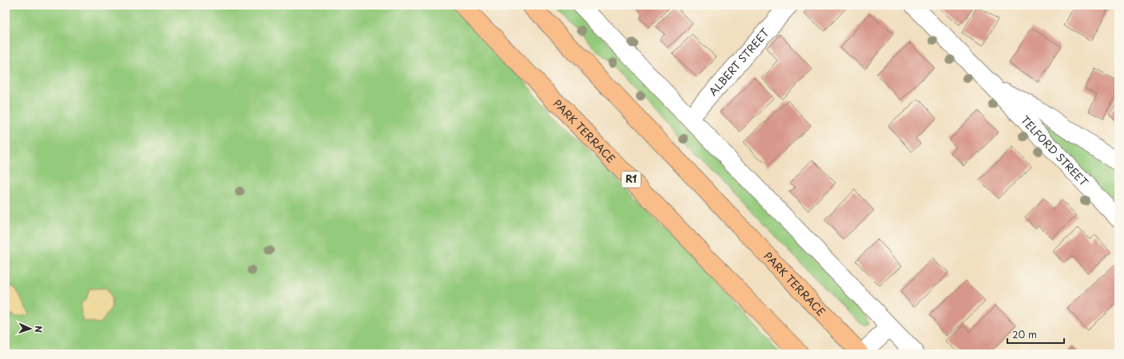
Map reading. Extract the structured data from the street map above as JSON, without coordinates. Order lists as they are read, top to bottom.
{
  "streets": {
    "highway": ["PARK TERRACE", "R1"],
    "street": ["ALBERT STREET", "TELFORD STREET"]
  },
  "scale_bar": "20 m",
  "north": "right"
}
